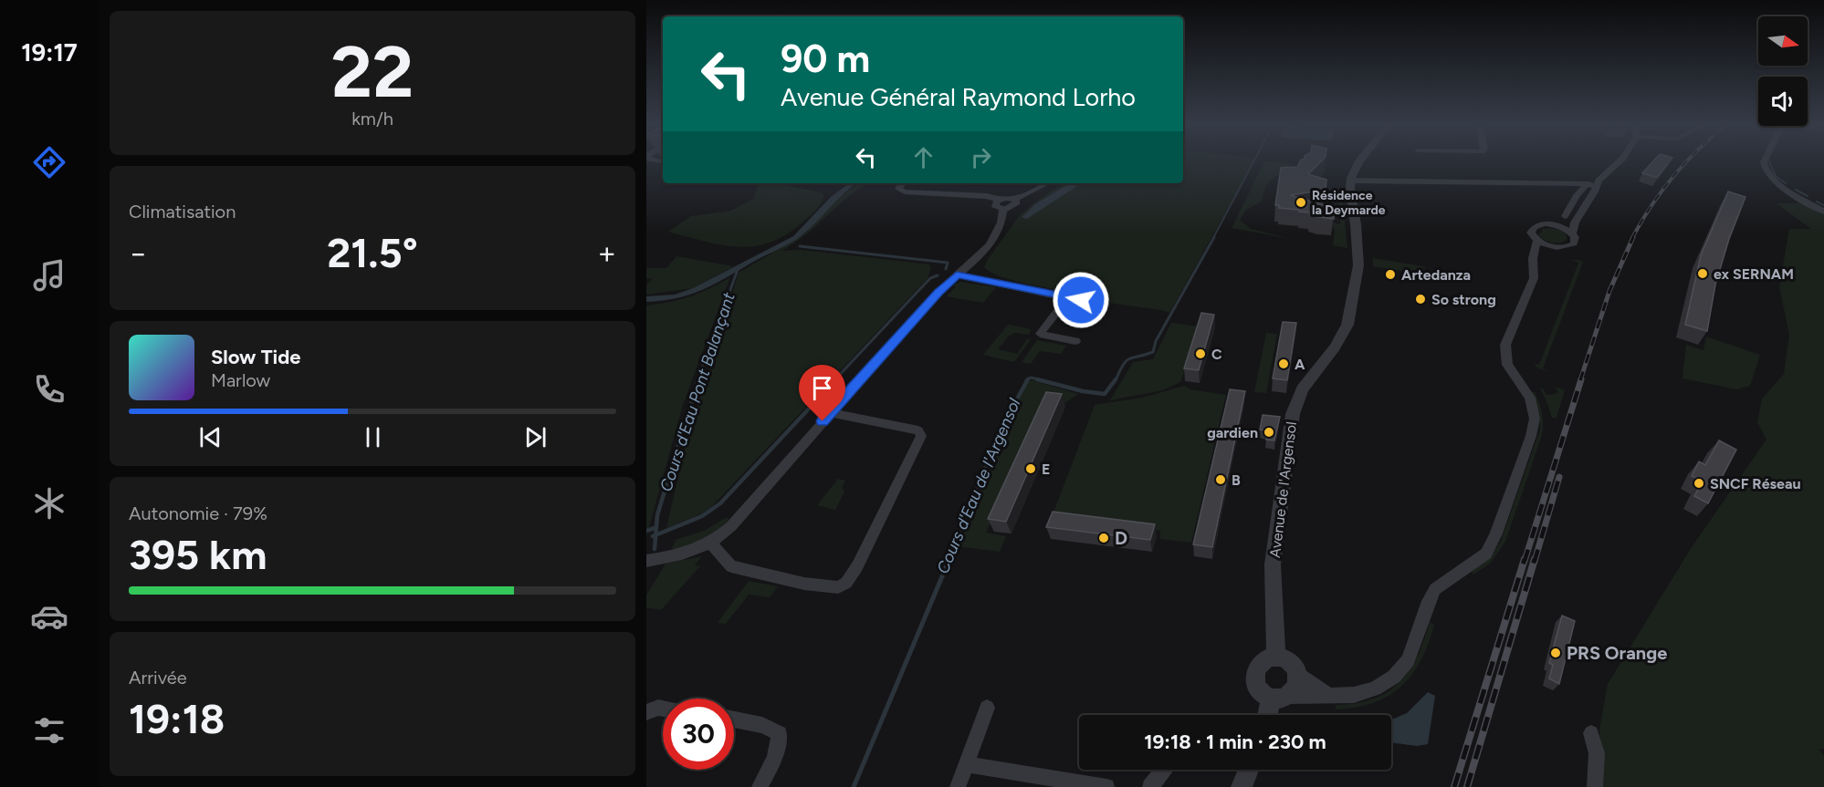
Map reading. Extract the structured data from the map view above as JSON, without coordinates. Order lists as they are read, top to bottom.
{
  "streets": {
    "street": ["Avenue de l'Argensol"]
  },
  "water": ["Cours d'Eau Pont Balançant", "Cours d'Eau de l'Argensol"],
  "places": [
    "Résidence la Deymarde",
    "ex SERNAM",
    "Artedanza",
    "So strong",
    "C",
    "A",
    "gardien",
    "E",
    "B",
    "SNCF Réseau",
    "D",
    "PRS Orange"
  ],
  "north": "right",
  "page": {
    "tabs": "19:17",
    "tile": [
      ["22", "km/h"],
      "Climatisation",
      ["Autonomie · 79%", "395 km"],
      ["Arrivée", "19:18"]
    ],
    "turn": ["90 m", "Avenue Général Raymond Lorho"],
    "heat": ["−", "21.5°", "+"],
    "song": ["Slow Tide", "Marlow"],
    "limit": "30",
    "trip": "19:18 · 1 min · 230 m"
  }
}
